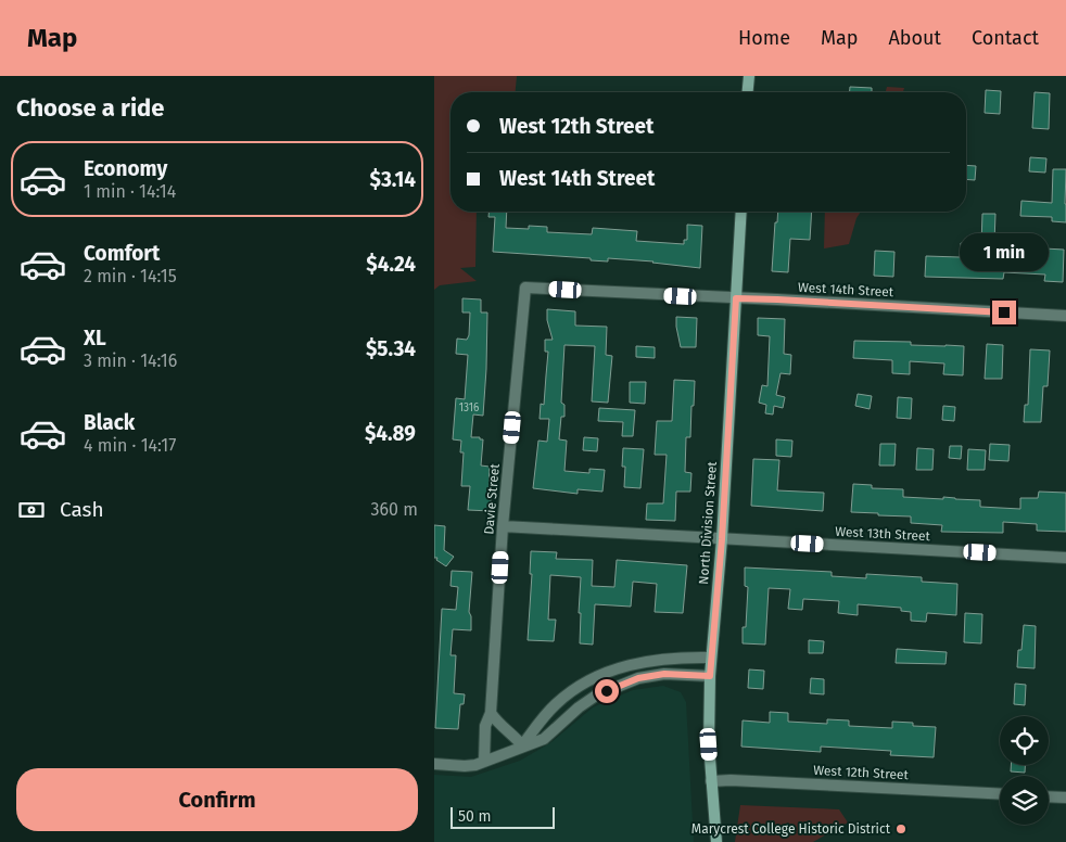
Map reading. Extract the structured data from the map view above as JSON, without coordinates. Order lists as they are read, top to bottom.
{
  "streets": {
    "main road": ["North Division Street"],
    "street": [
      "West 14th Street",
      "Davie Street",
      "West 13th Street",
      "West 12th Street"
    ]
  },
  "crossings": [
    ["West 14th Street", "Davie Street"],
    ["West 14th Street", "North Division Street"],
    ["Davie Street", "West 13th Street"],
    ["North Division Street", "West 13th Street"],
    ["North Division Street", "West 12th Street"]
  ],
  "places": ["Marycrest College Historic District"],
  "house_numbers": ["1316"],
  "scale_bar": "50 m",
  "page": {
    "header": "Map",
    "nav": [
      "Home",
      "Map",
      "About",
      "Contact"
    ],
    "heading": "Choose a ride",
    "banner": ["West 12th Street", "West 14th Street"],
    "list": [
      {
        "name": "Economy",
        "note": "1 min · 14:14",
        "value": "$3.14"
      },
      {
        "name": "Comfort",
        "note": "2 min · 14:15",
        "value": "$4.24"
      },
      {
        "name": "XL",
        "note": "3 min · 14:16",
        "value": "$5.34"
      },
      {
        "name": "Black",
        "note": "4 min · 14:17",
        "value": "$4.89"
      }
    ],
    "bubble": "1 min",
    "pay": ["Cash", "360 m"],
    "buttons": "Confirm",
    "scale": "50 m"
  }
}
